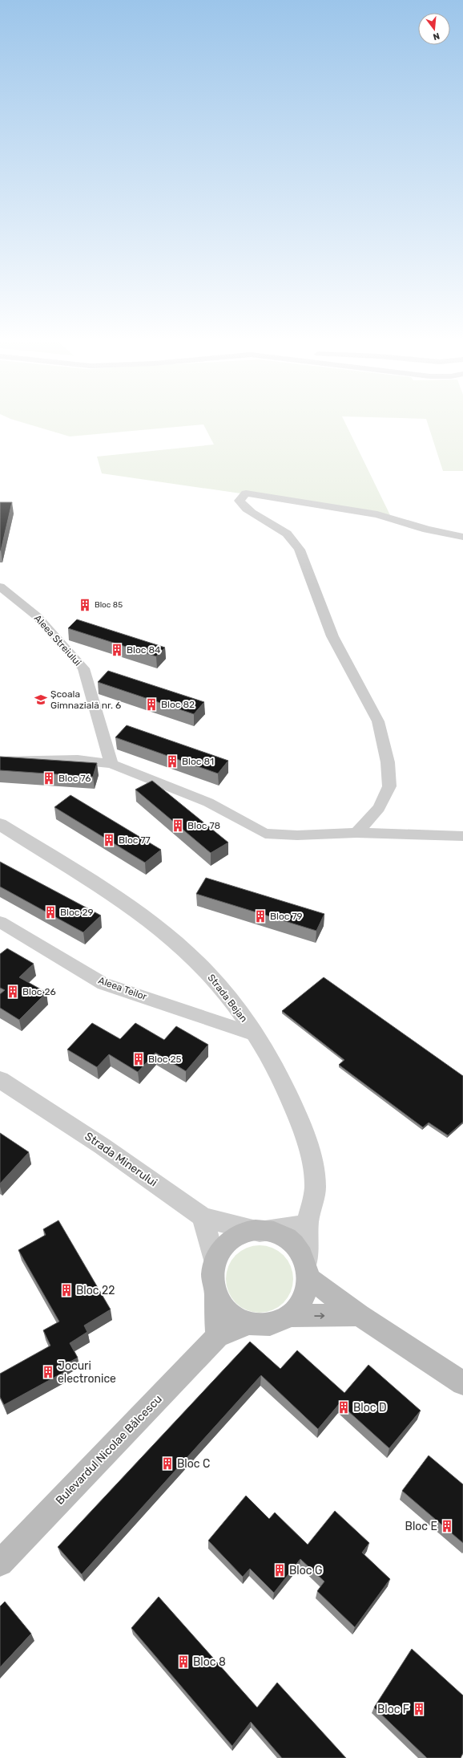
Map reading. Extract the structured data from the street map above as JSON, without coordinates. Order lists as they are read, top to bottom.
{
  "streets": {
    "main road": ["Bulevardul Nicolae Bălcescu"],
    "street": [
      "Aleea Streiului",
      "Aleea Teilor",
      "Strada Bejan",
      "Strada Minerului"
    ]
  },
  "crossings": [
    ["Aleea Teilor", "Strada Bejan"]
  ],
  "places": {
    "building": [
      "Bloc 85",
      "Bloc 84",
      "Bloc 82",
      "Bloc 81",
      "Bloc 76",
      "Bloc 78",
      "Bloc 77",
      "Bloc 29",
      "Bloc 79",
      "Bloc 26",
      "Bloc 25",
      "Bloc 22",
      "Jocuri electronice",
      "Bloc D",
      "Bloc C",
      "Bloc E",
      "Bloc G",
      "Bloc 8",
      "Bloc F"
    ],
    "school or university": ["Școala Gimnazială nr. 6"]
  },
  "north": "bottom"
}
